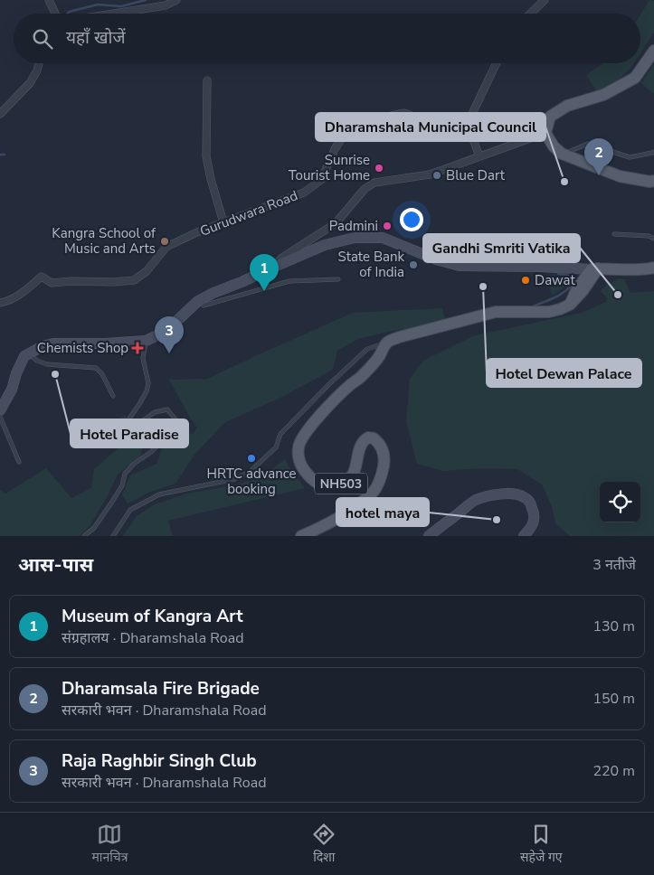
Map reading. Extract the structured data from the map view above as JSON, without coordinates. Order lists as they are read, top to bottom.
{
  "streets": {
    "main road": ["NH503"],
    "street": ["Gurudwara Road"]
  },
  "places": {
    "other": [
      "Sunrise Tourist Home",
      "Blue Dart",
      "Dharamshala Municipal Council",
      "Padmini",
      "Kangra School of Music and Arts",
      "State Bank of India",
      "Dawat",
      "Hotel Dewan Palace",
      "Gandhi Smriti Vatika",
      "Hotel Paradise",
      "HRTC advance booking",
      "hotel maya"
    ],
    "health": ["Chemists Shop"]
  },
  "page": {
    "search": "यहाँ खोजें",
    "pins": ["2", "1", "3"],
    "heading": ["आस-पास", "3 नतीजे"],
    "list": [
      {
        "mark": "1",
        "name": "Museum of Kangra Art",
        "note": "संग्रहालय · Dharamshala Road",
        "value": "130 m"
      },
      {
        "mark": "2",
        "name": "Dharamsala Fire Brigade",
        "note": "सरकारी भवन · Dharamshala Road",
        "value": "150 m"
      },
      {
        "mark": "3",
        "name": "Raja Raghbir Singh Club",
        "note": "सरकारी भवन · Dharamshala Road",
        "value": "220 m"
      }
    ],
    "nav": ["मानचित्र", "दिशा", "सहेजे गए"]
  }
}
